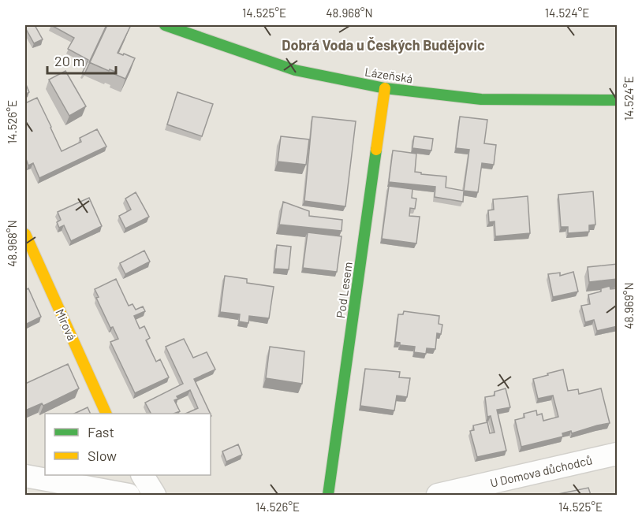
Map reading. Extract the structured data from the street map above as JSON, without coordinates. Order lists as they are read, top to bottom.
{
  "streets": {
    "street": [
      "Lázeňská",
      "Pod Lesem",
      "Mírová",
      "U Domova důchodců"
    ]
  },
  "crossings": [
    ["Lázeňská", "Pod Lesem"]
  ],
  "districts": ["Dobrá Voda u Českých Budějovic"],
  "legend": ["Fast", "Slow"],
  "scale_bar": "20 m",
  "coordinates": [
    "14.525°E",
    "48.968°N",
    "14.524°E",
    "14.526°E",
    "48.969°N"
  ]
}
